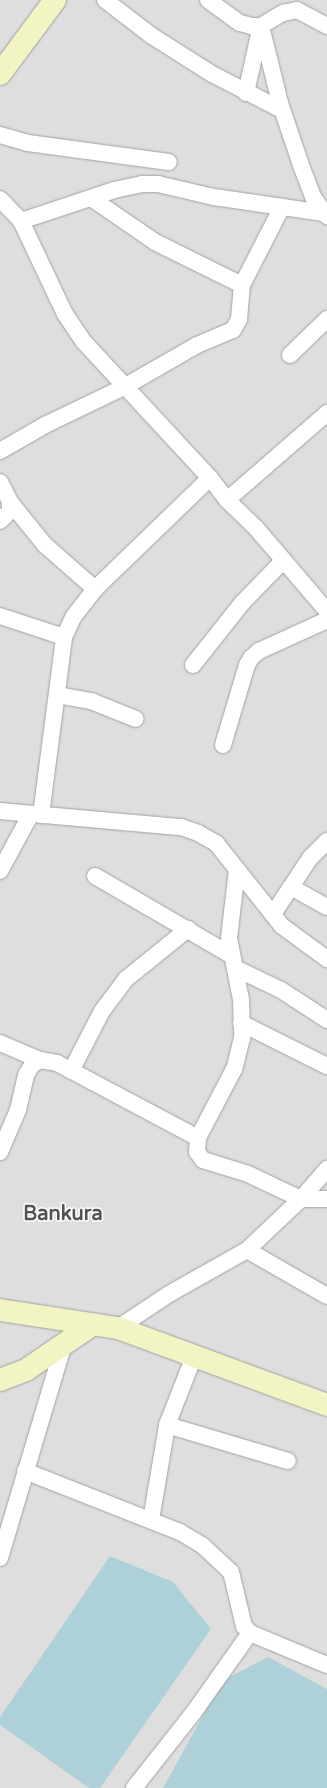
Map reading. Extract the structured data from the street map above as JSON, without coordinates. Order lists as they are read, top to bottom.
{
  "districts": ["Bankura"]
}
